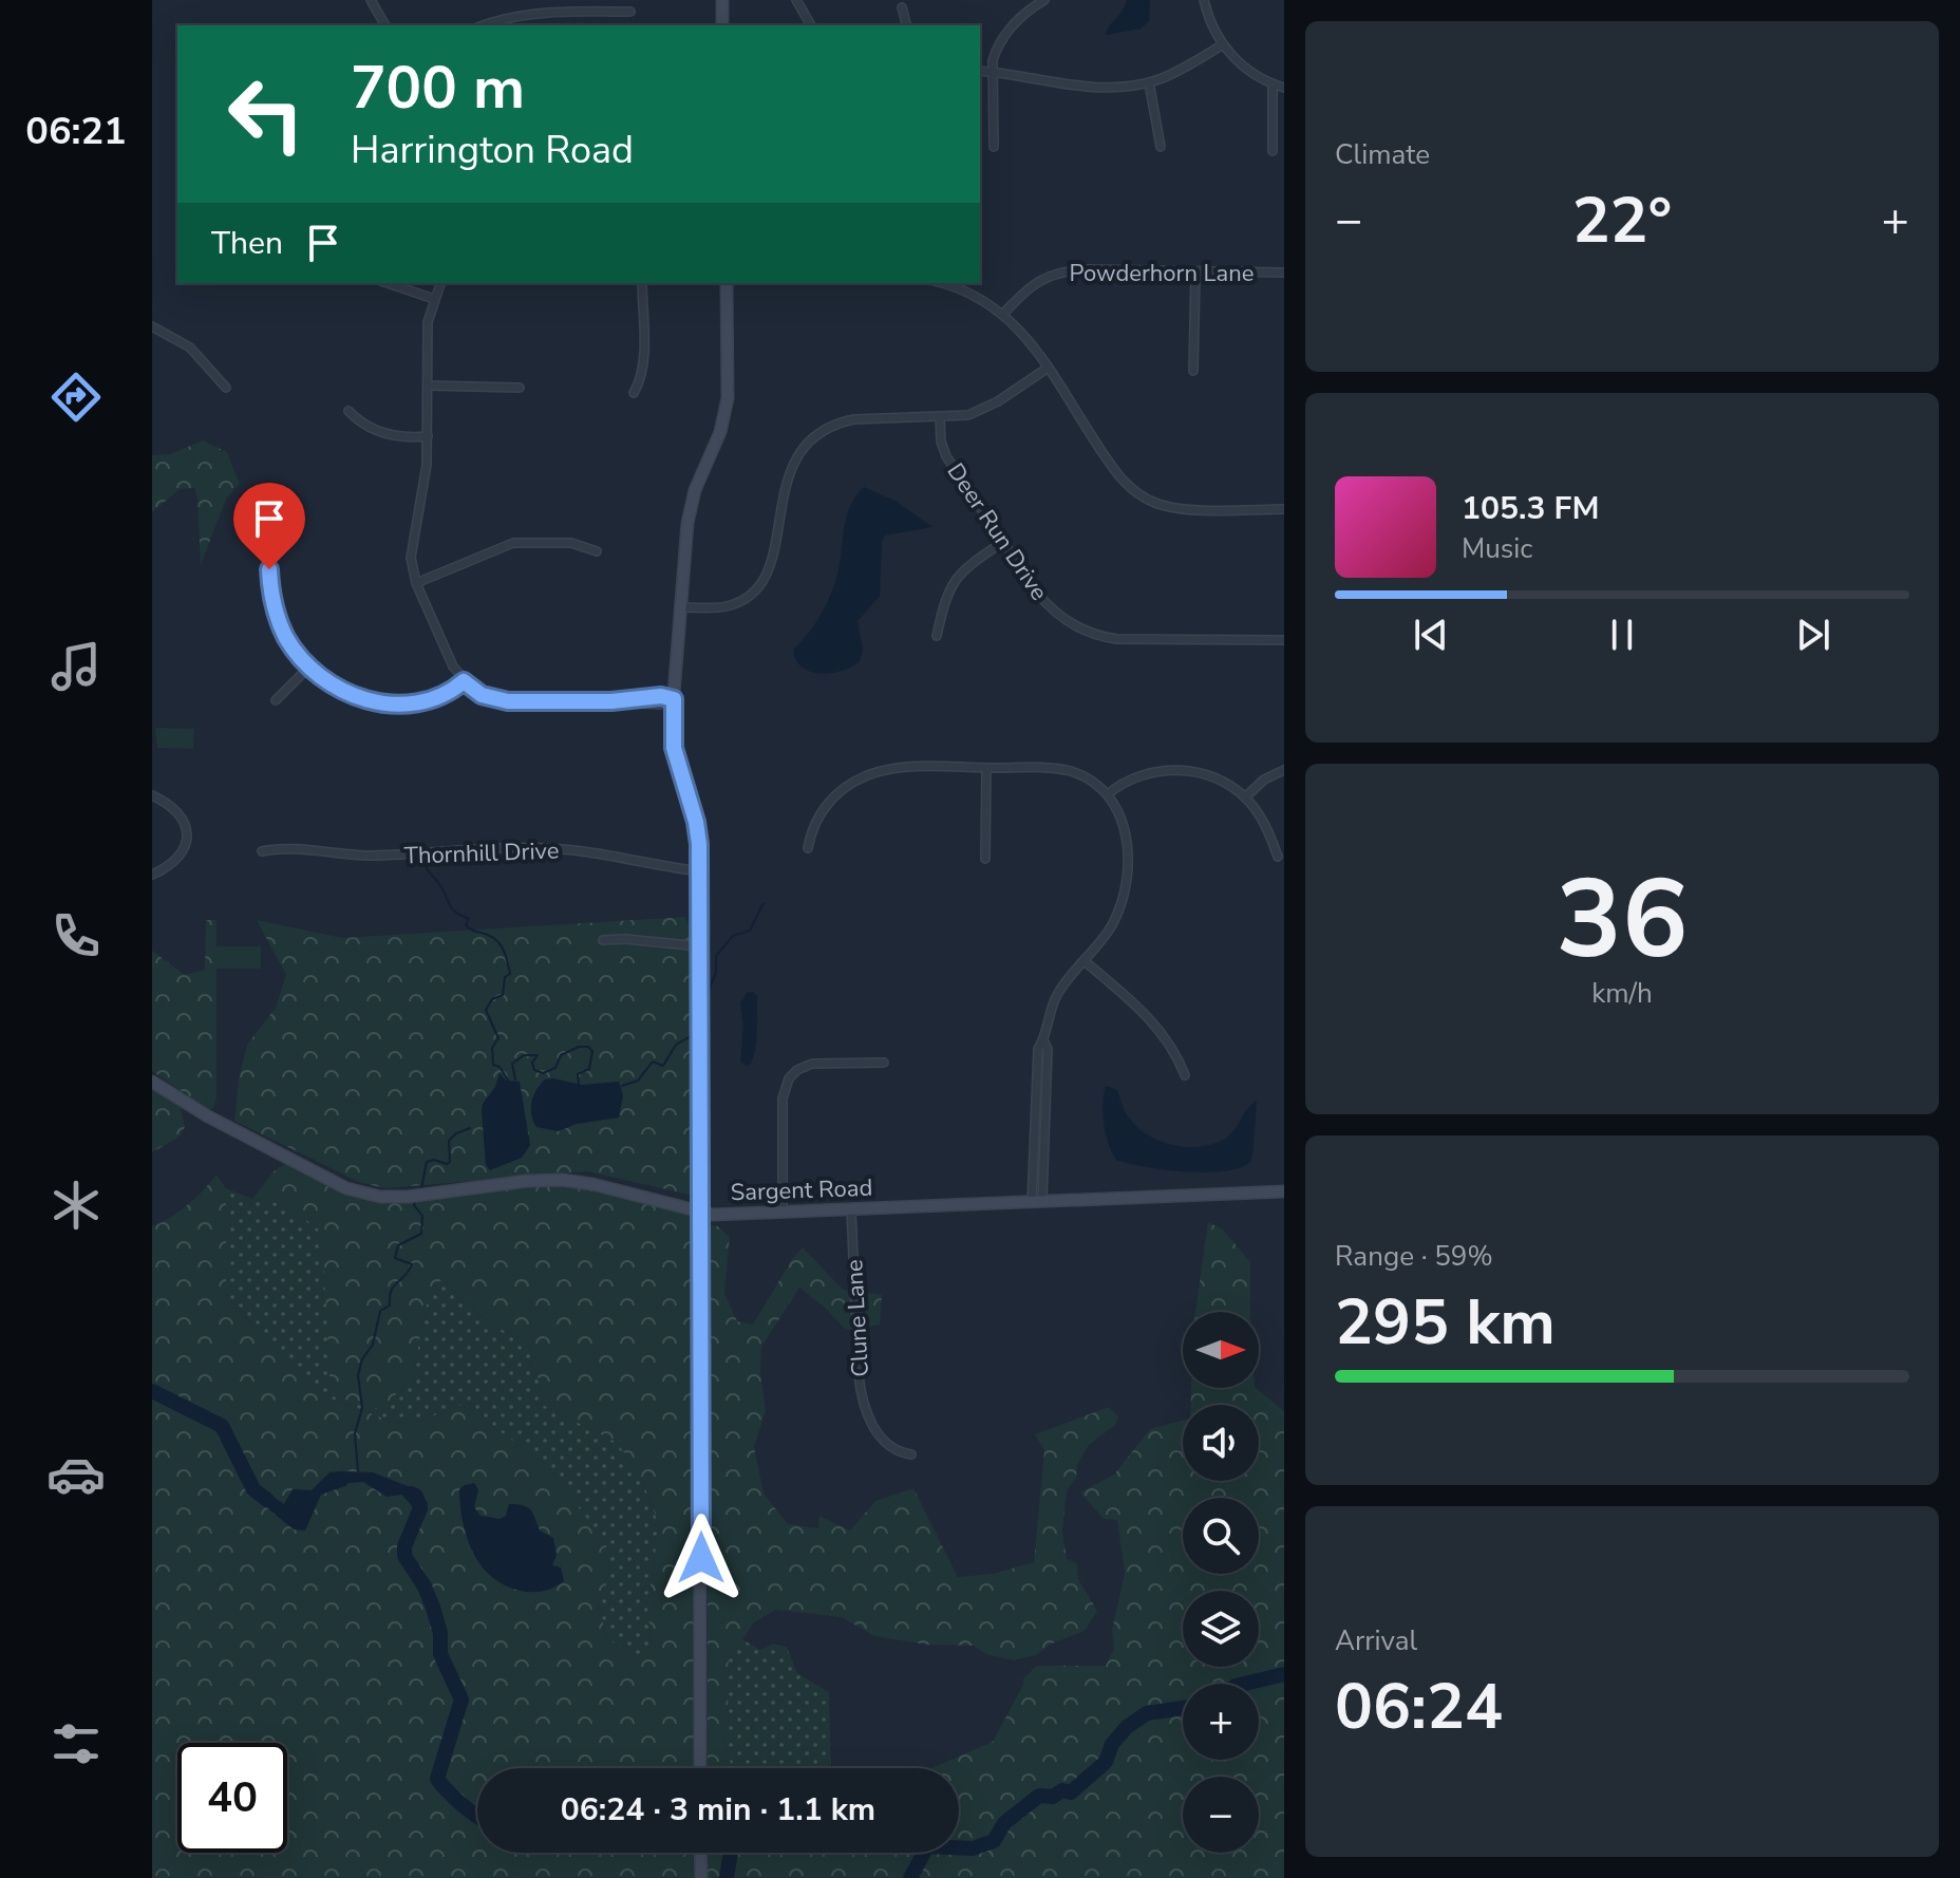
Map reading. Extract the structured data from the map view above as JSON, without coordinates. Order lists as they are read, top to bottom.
{
  "streets": {
    "street": [
      "Powderhorn Lane",
      "Deer Run Drive",
      "Thornhill Drive",
      "Sargent Road",
      "Clune Lane"
    ]
  },
  "crossings": [
    ["Sargent Road", "Clune Lane"]
  ],
  "north": "right",
  "page": {
    "tabs": "06:21",
    "tile": [
      "Climate",
      ["36", "km/h"],
      ["Range · 59%", "295 km"],
      ["Arrival", "06:24"]
    ],
    "turn": ["700 m", "Harrington Road"],
    "heat": ["−", "22°", "+"],
    "then": "Then",
    "song": ["105.3 FM", "Music"],
    "map_buttons": ["+", "−"],
    "limit": "40",
    "trip": "06:24 · 3 min · 1.1 km"
  }
}
